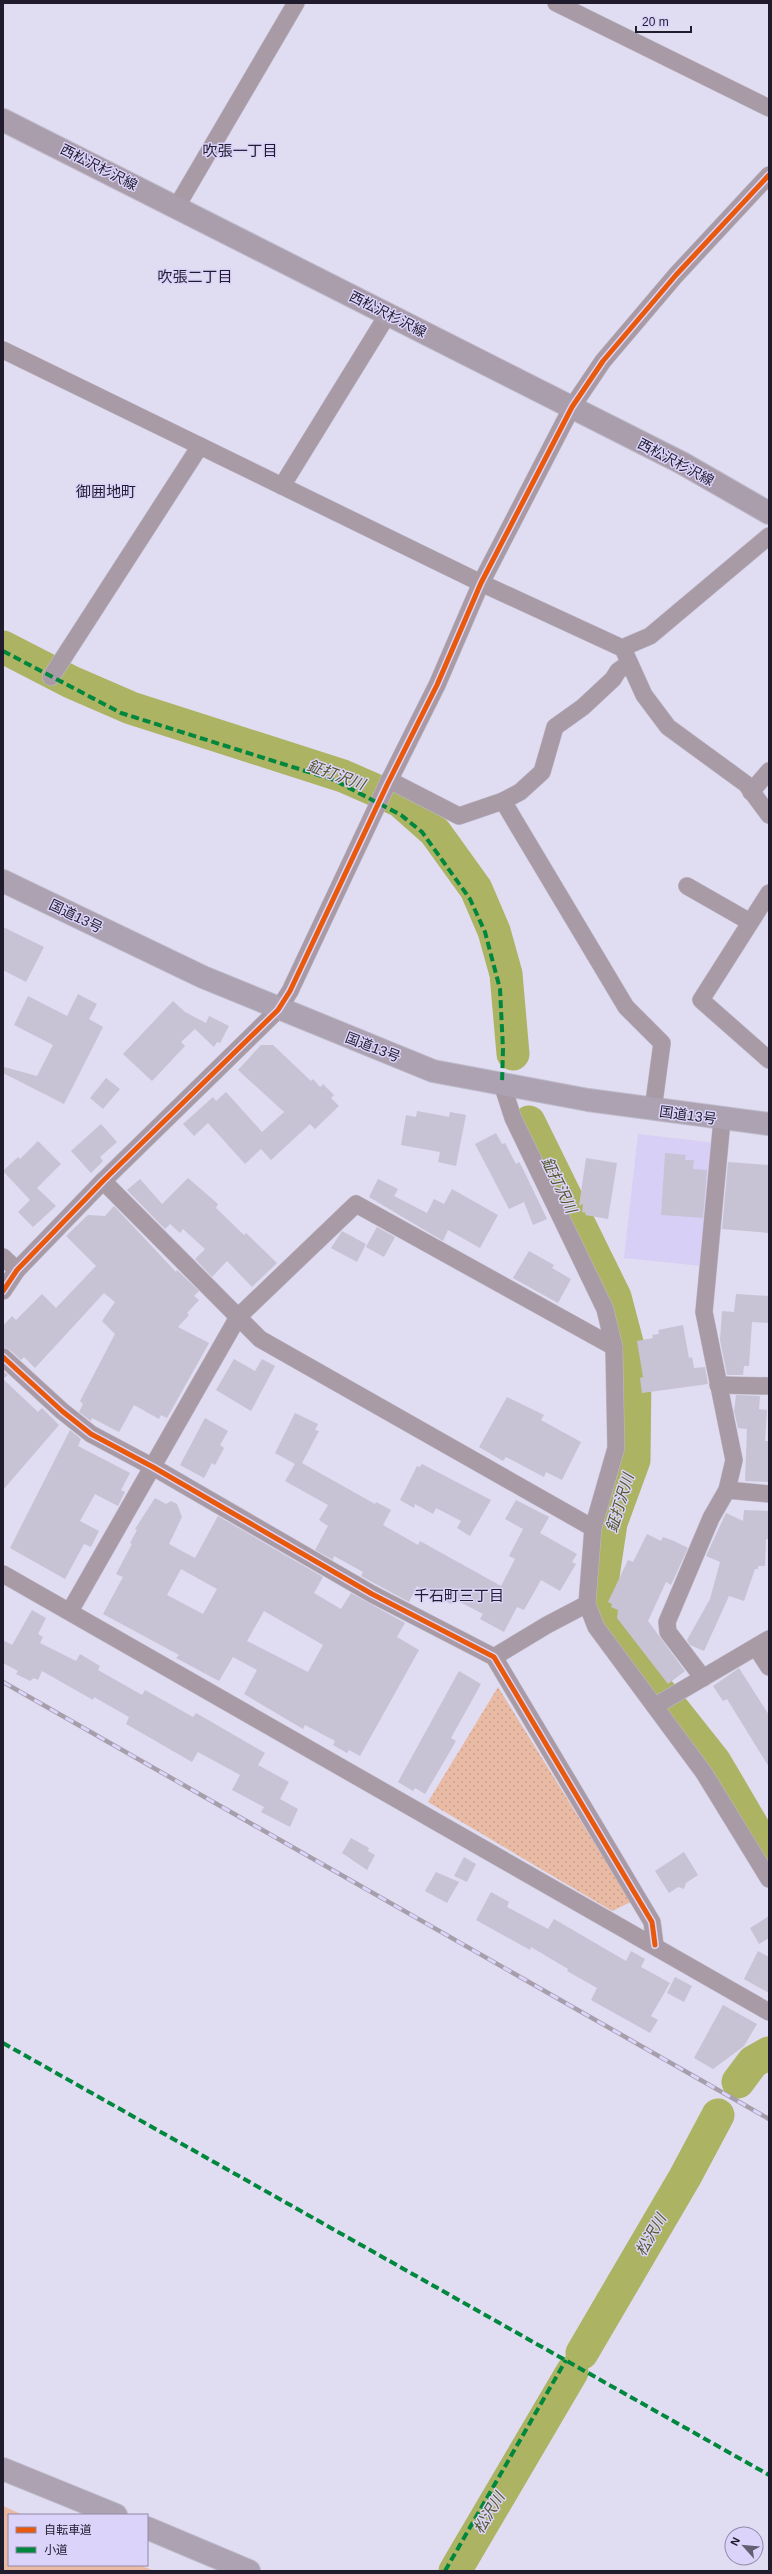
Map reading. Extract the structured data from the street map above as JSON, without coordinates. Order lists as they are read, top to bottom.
{
  "streets": {
    "highway": ["国道13号"],
    "main road": ["西松沢杉沢線"]
  },
  "districts": [
    "吹張一丁目",
    "吹張二丁目",
    "御囲地町",
    "千石町三丁目"
  ],
  "water": ["鉦打沢川", "松沢川"],
  "legend": ["自転車道", "小道"],
  "scale_bar": "20 m",
  "north": "top left"
}
